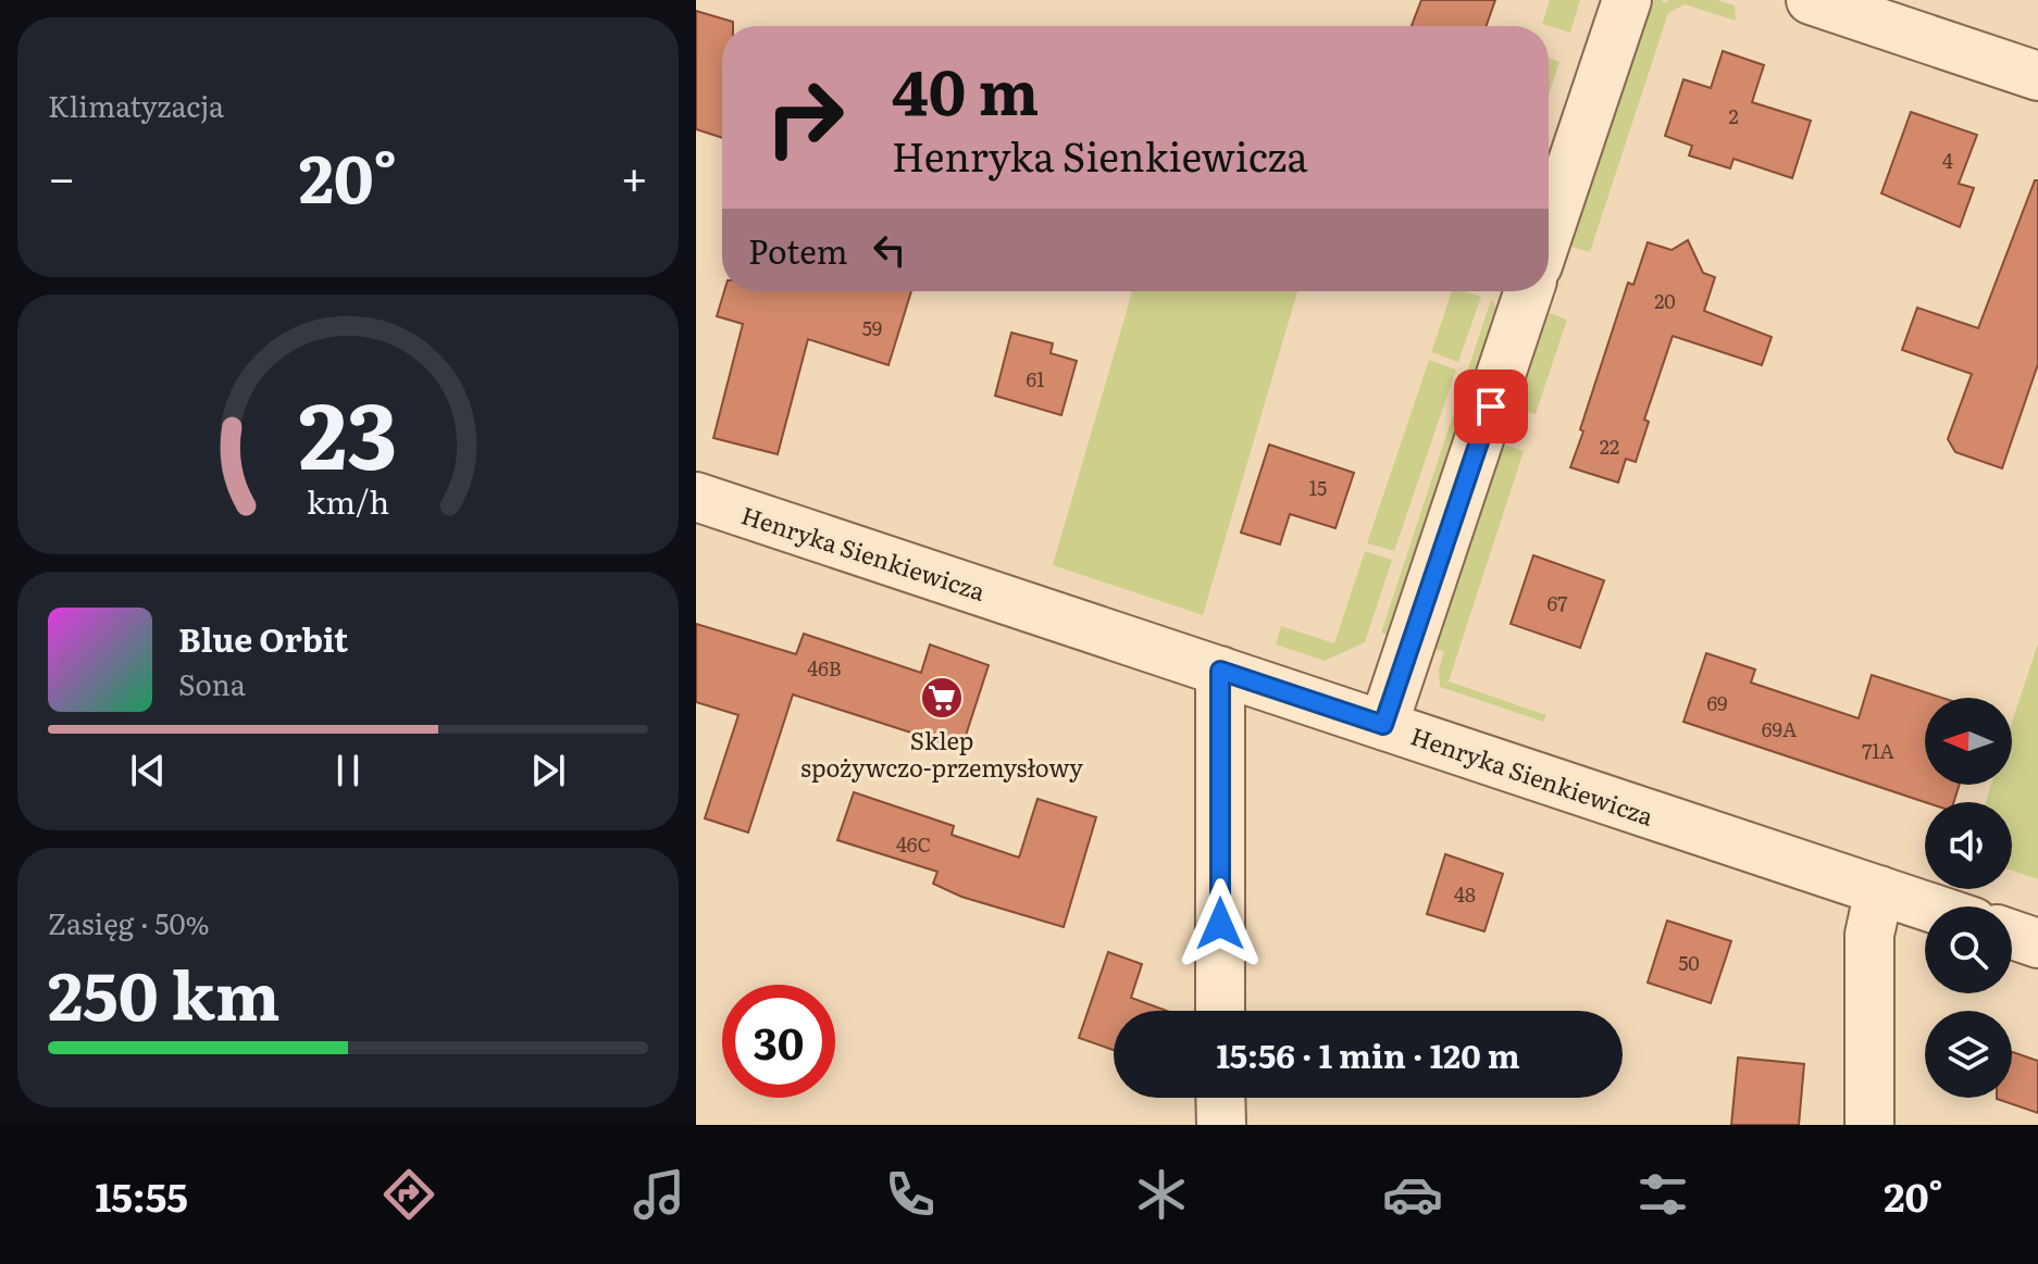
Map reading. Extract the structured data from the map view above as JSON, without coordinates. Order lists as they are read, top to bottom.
{
  "streets": {
    "street": ["Henryka Sienkiewicza"]
  },
  "places": {
    "supermarket": ["Sklep spożywczo-przemysłowy"]
  },
  "house_numbers": [
    "2",
    "4",
    "20",
    "59",
    "61",
    "22",
    "15",
    "67",
    "46B",
    "69",
    "69A",
    "71A",
    "46C",
    "48",
    "50"
  ],
  "north": "left",
  "page": {
    "tile": [
      "Klimatyzacja",
      ["Zasięg · 50%", "250 km"]
    ],
    "turn": ["40 m", "Henryka Sienkiewicza"],
    "heat": ["−", "20°", "+"],
    "then": "Potem",
    "song": ["Blue Orbit", "Sona"],
    "limit": "30",
    "trip": "15:56 · 1 min · 120 m",
    "tabs": ["15:55", "20°"],
    "gauge": ["23", "km/h"]
  }
}
